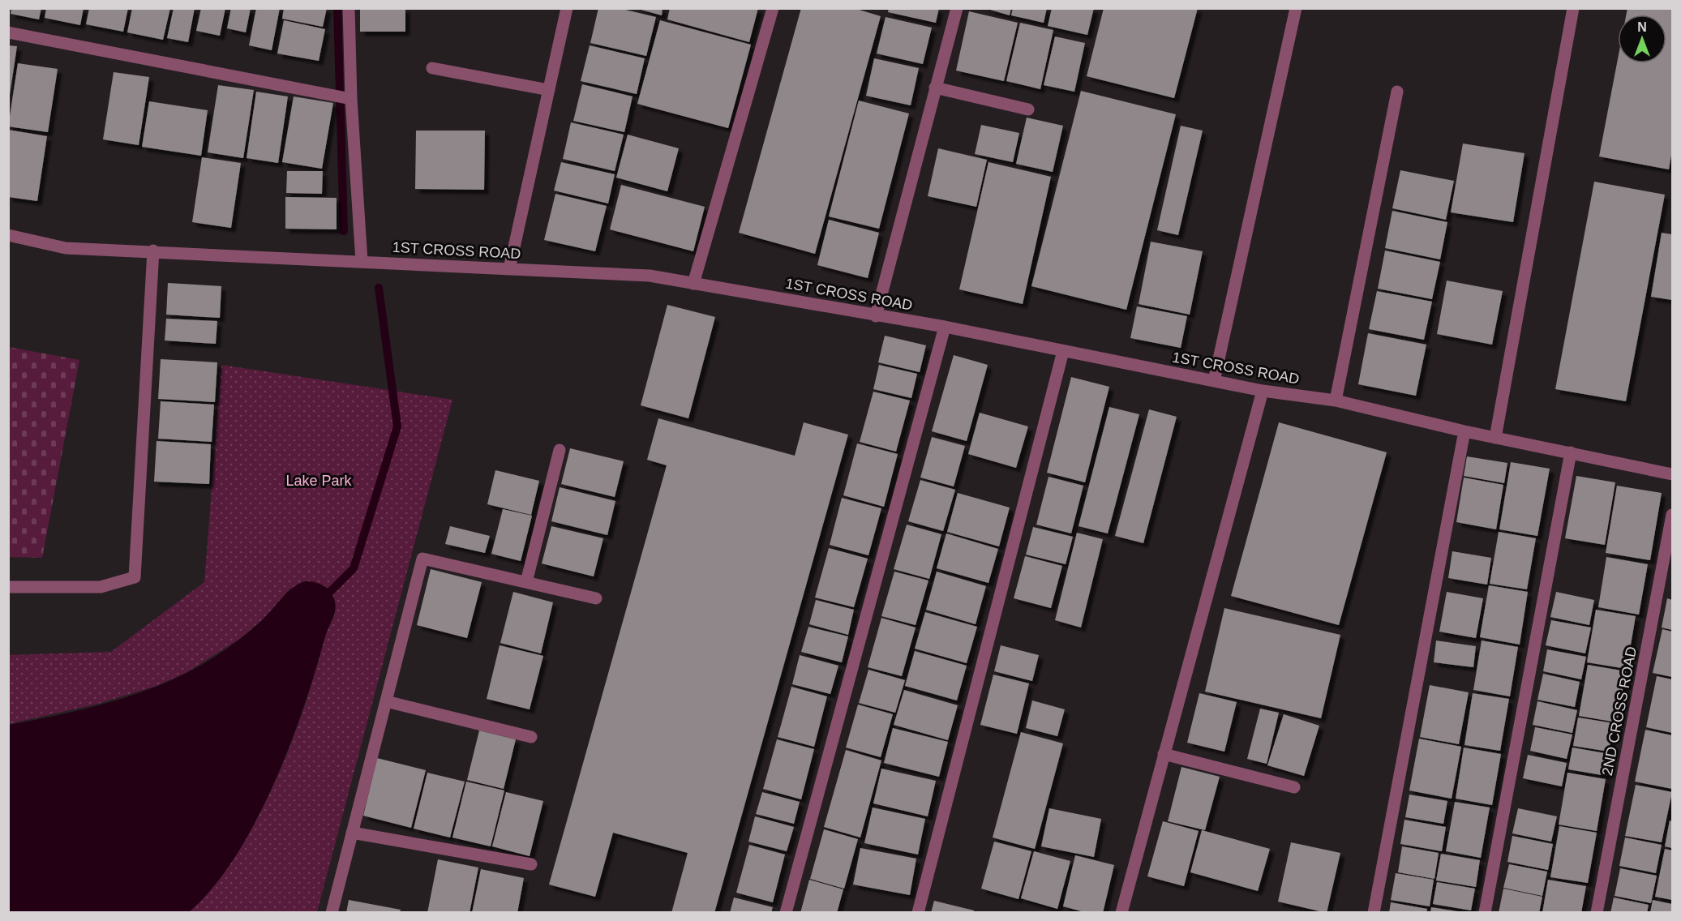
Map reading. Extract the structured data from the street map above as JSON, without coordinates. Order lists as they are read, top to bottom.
{
  "streets": {
    "street": ["1ST CROSS ROAD", "2ND CROSS ROAD"]
  },
  "parks": ["Lake Park"],
  "north": "top"
}
